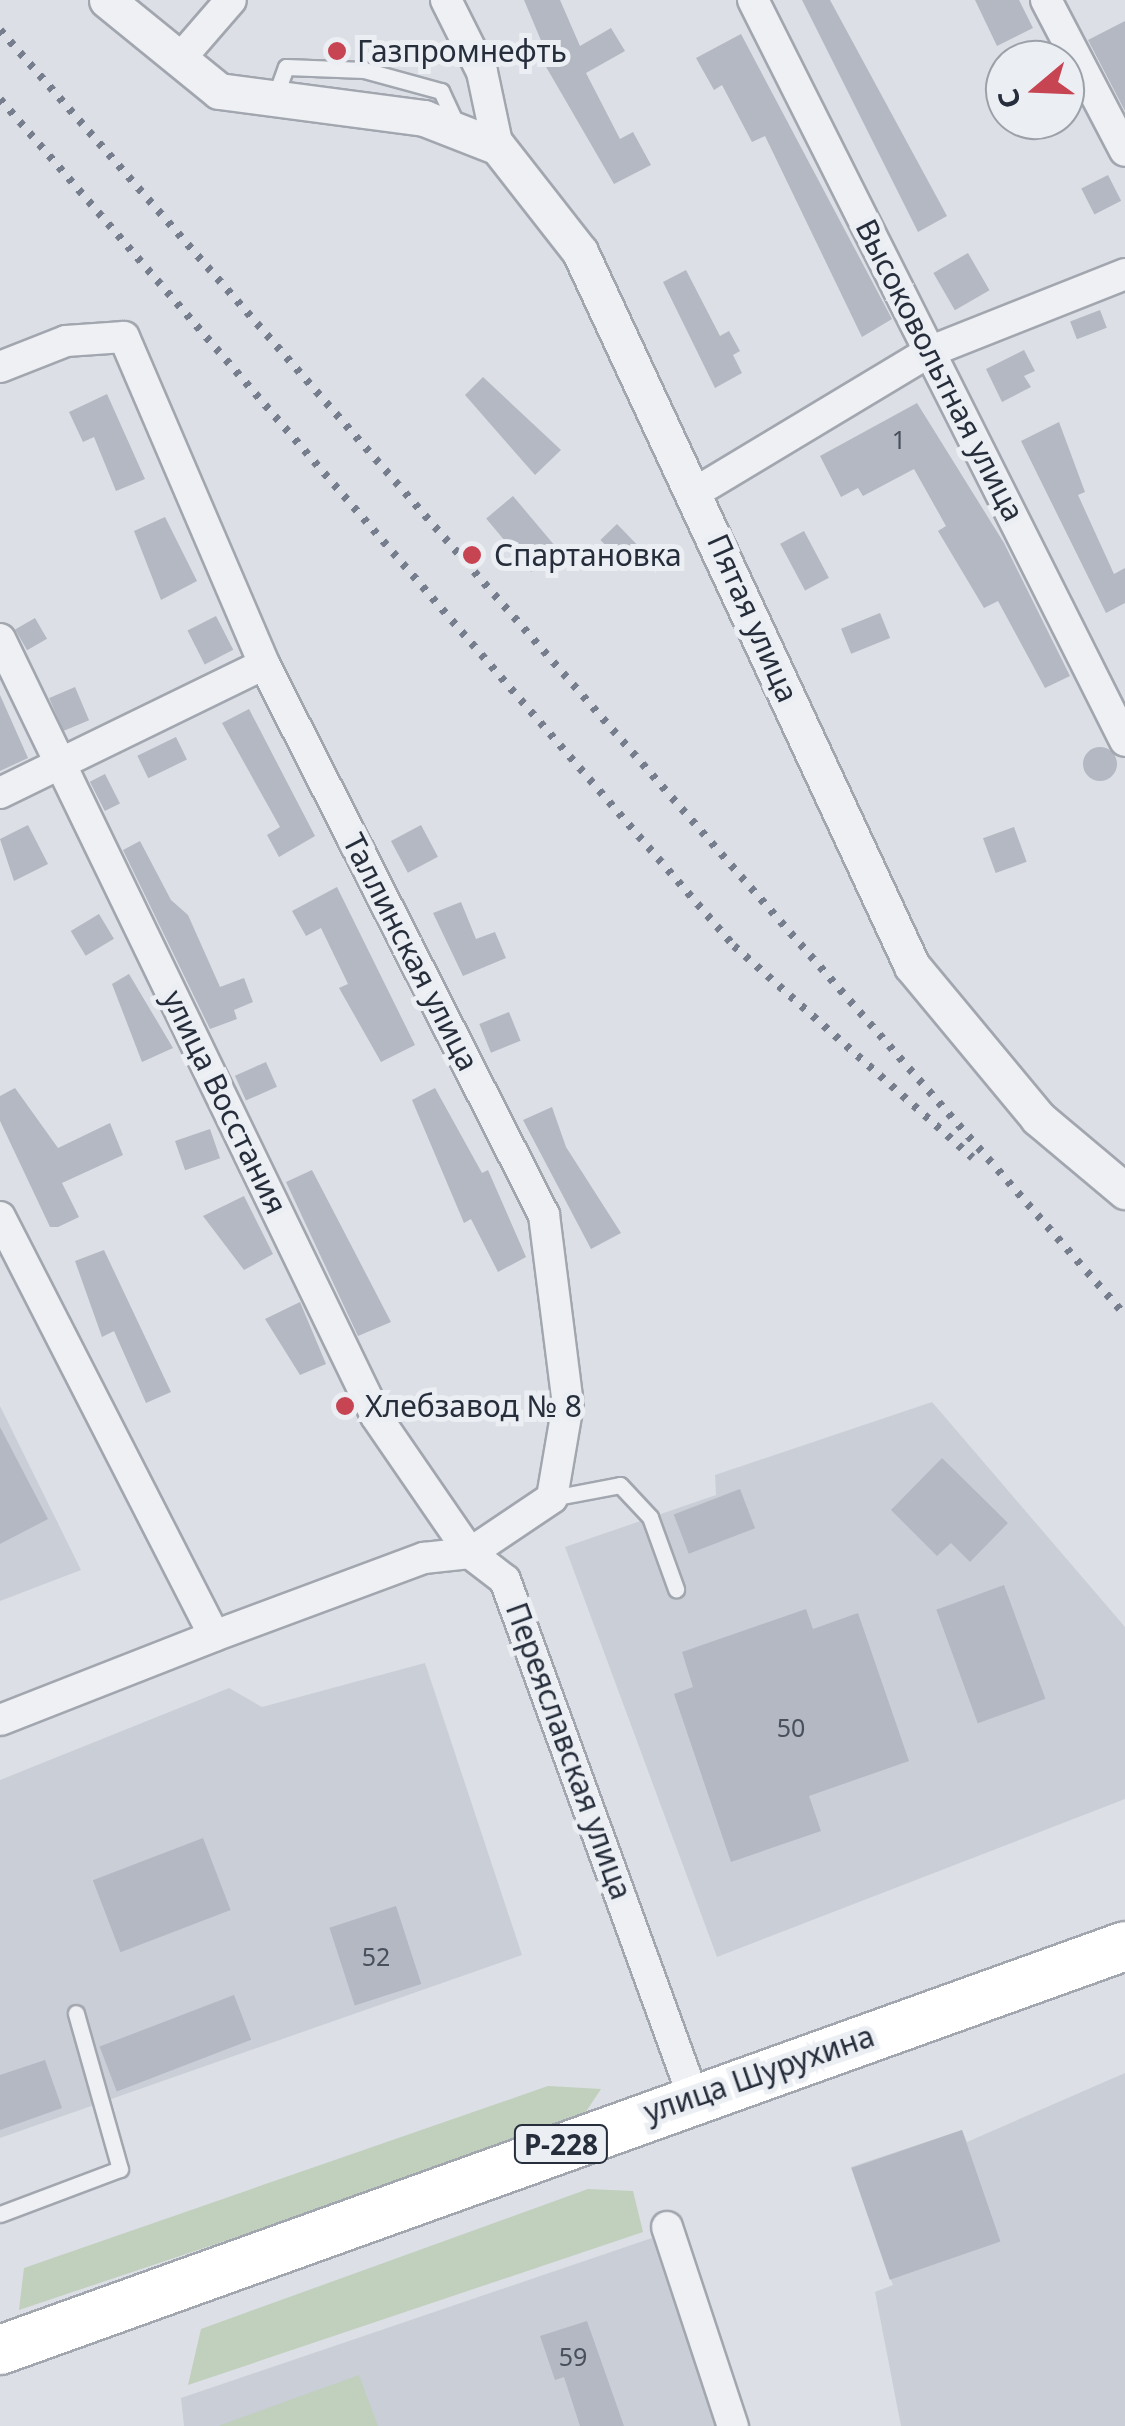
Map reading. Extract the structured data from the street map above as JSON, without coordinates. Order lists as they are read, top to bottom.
{
  "streets": {
    "highway": ["улица Шурухина", "Р-228"],
    "street": [
      "Высоковольтная улица",
      "Пятая улица",
      "Таллинская улица",
      "улица Восстания",
      "Переяславская улица"
    ]
  },
  "crossings": [
    ["улица Восстания", "Переяславская улица"],
    ["Переяславская улица", "улица Шурухина"]
  ],
  "places": ["Газпромнефть", "Спартановка", "Хлебзавод № 8"],
  "house_numbers": [
    "1",
    "50",
    "52",
    "59"
  ],
  "north": "left"
}
